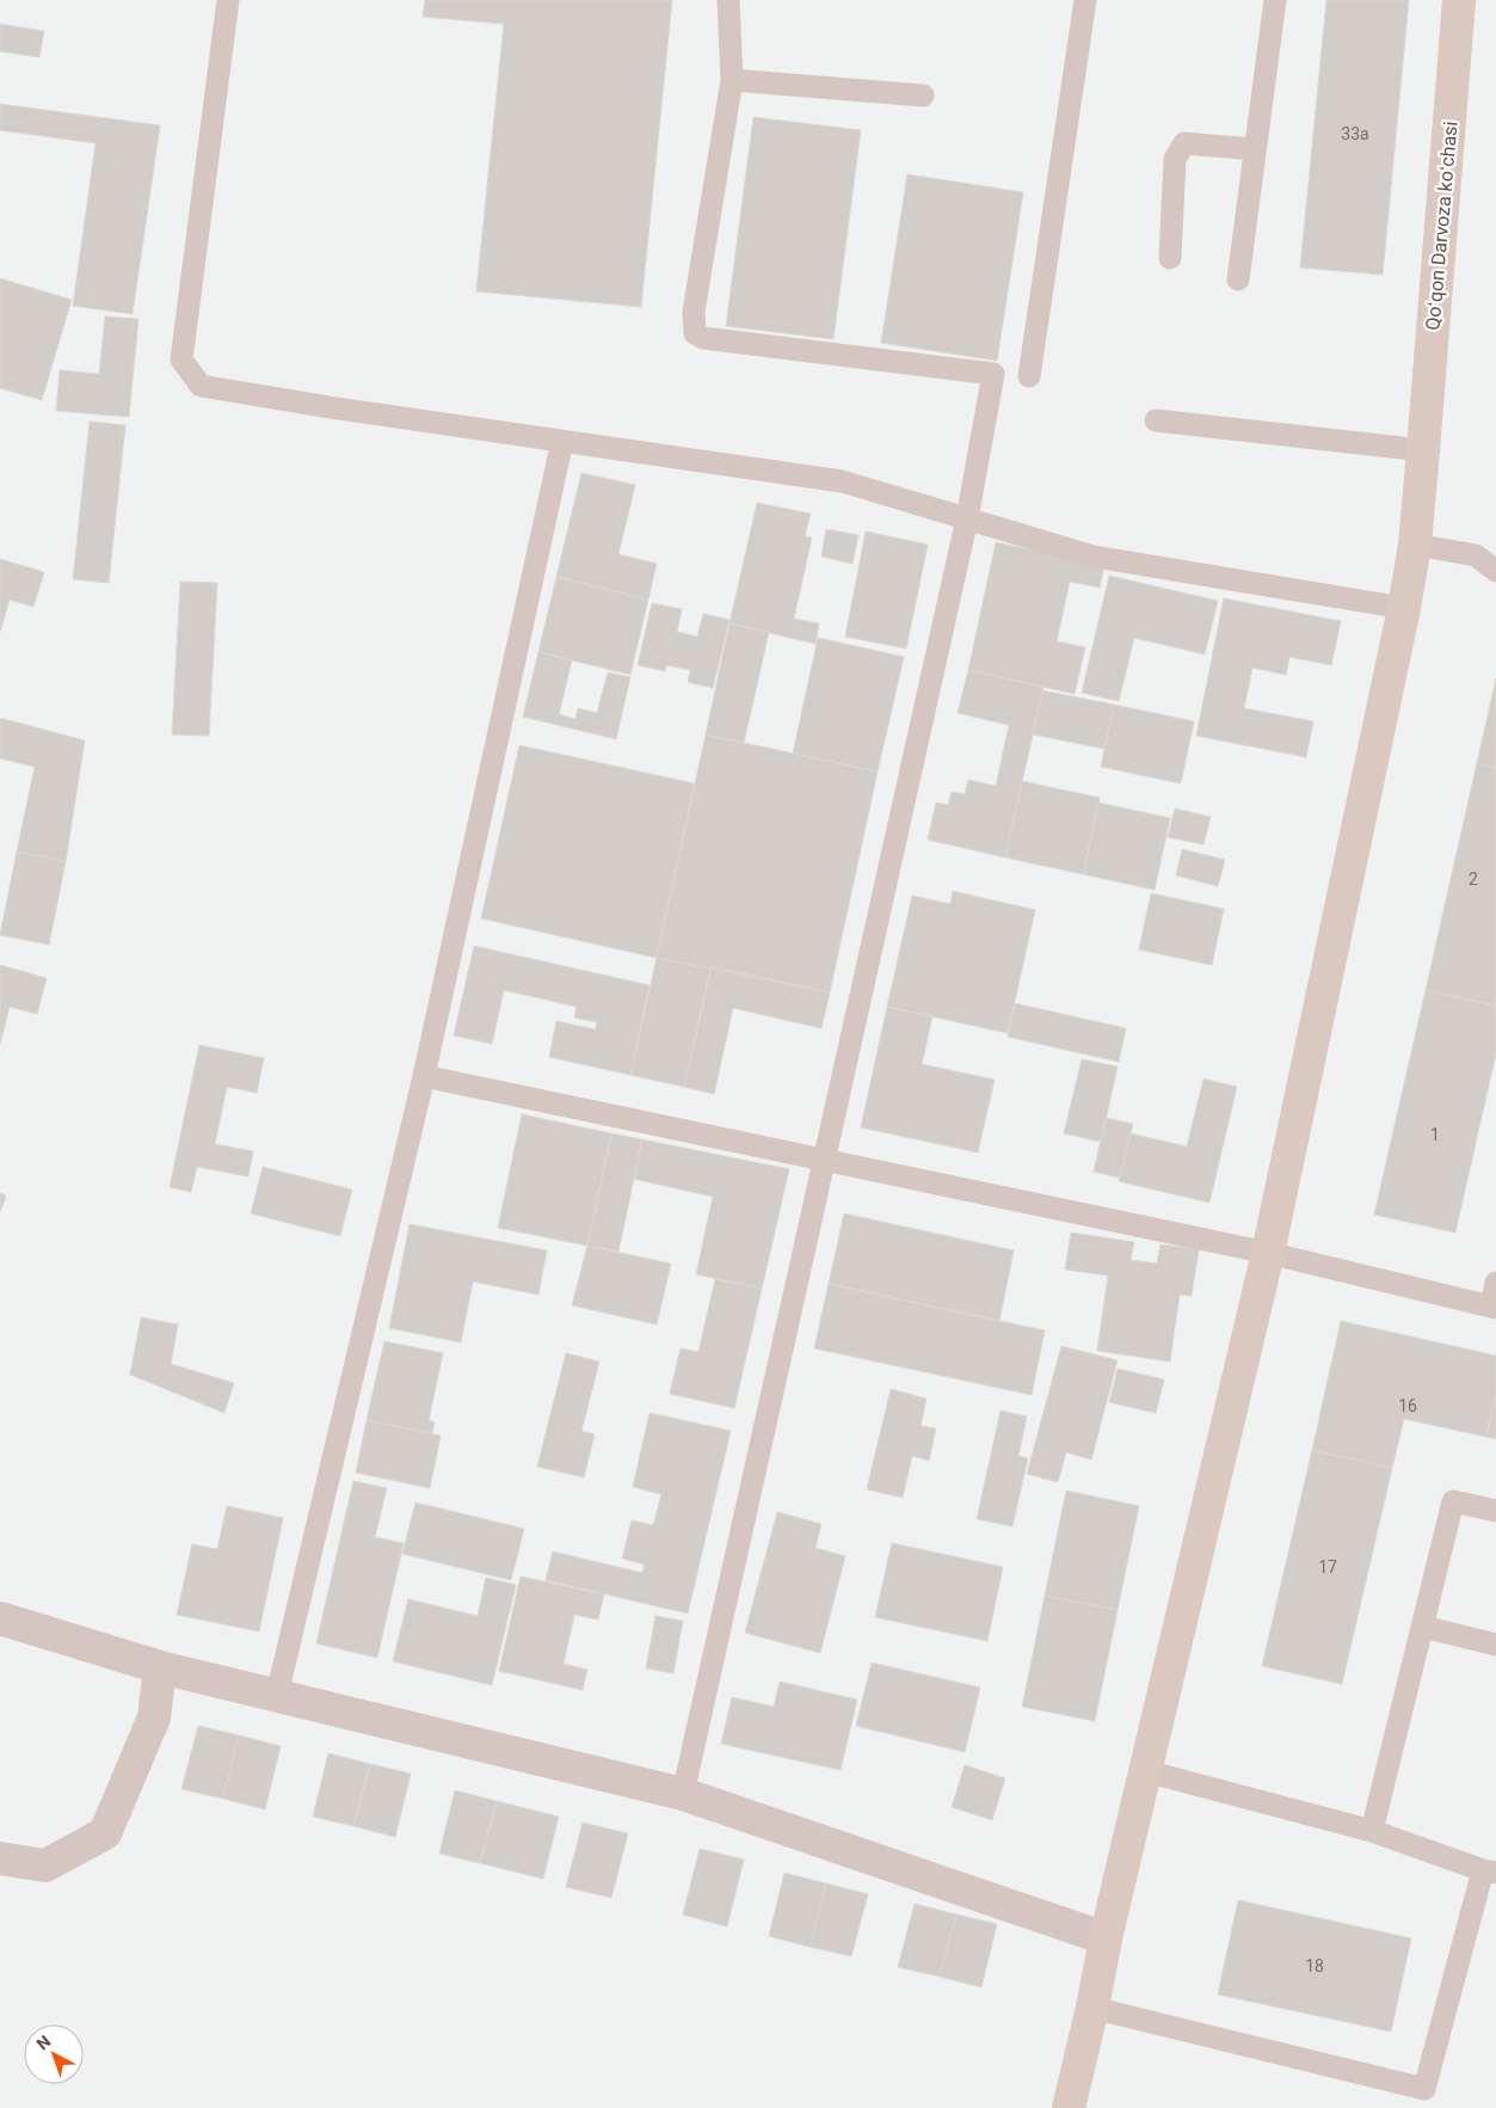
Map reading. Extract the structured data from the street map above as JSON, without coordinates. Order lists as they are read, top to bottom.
{
  "streets": {
    "street": ["Qoʻqon Darvoza koʻchasi"]
  },
  "house_numbers": [
    "33а",
    "2",
    "1",
    "16",
    "17",
    "18"
  ],
  "north": "top left"
}
